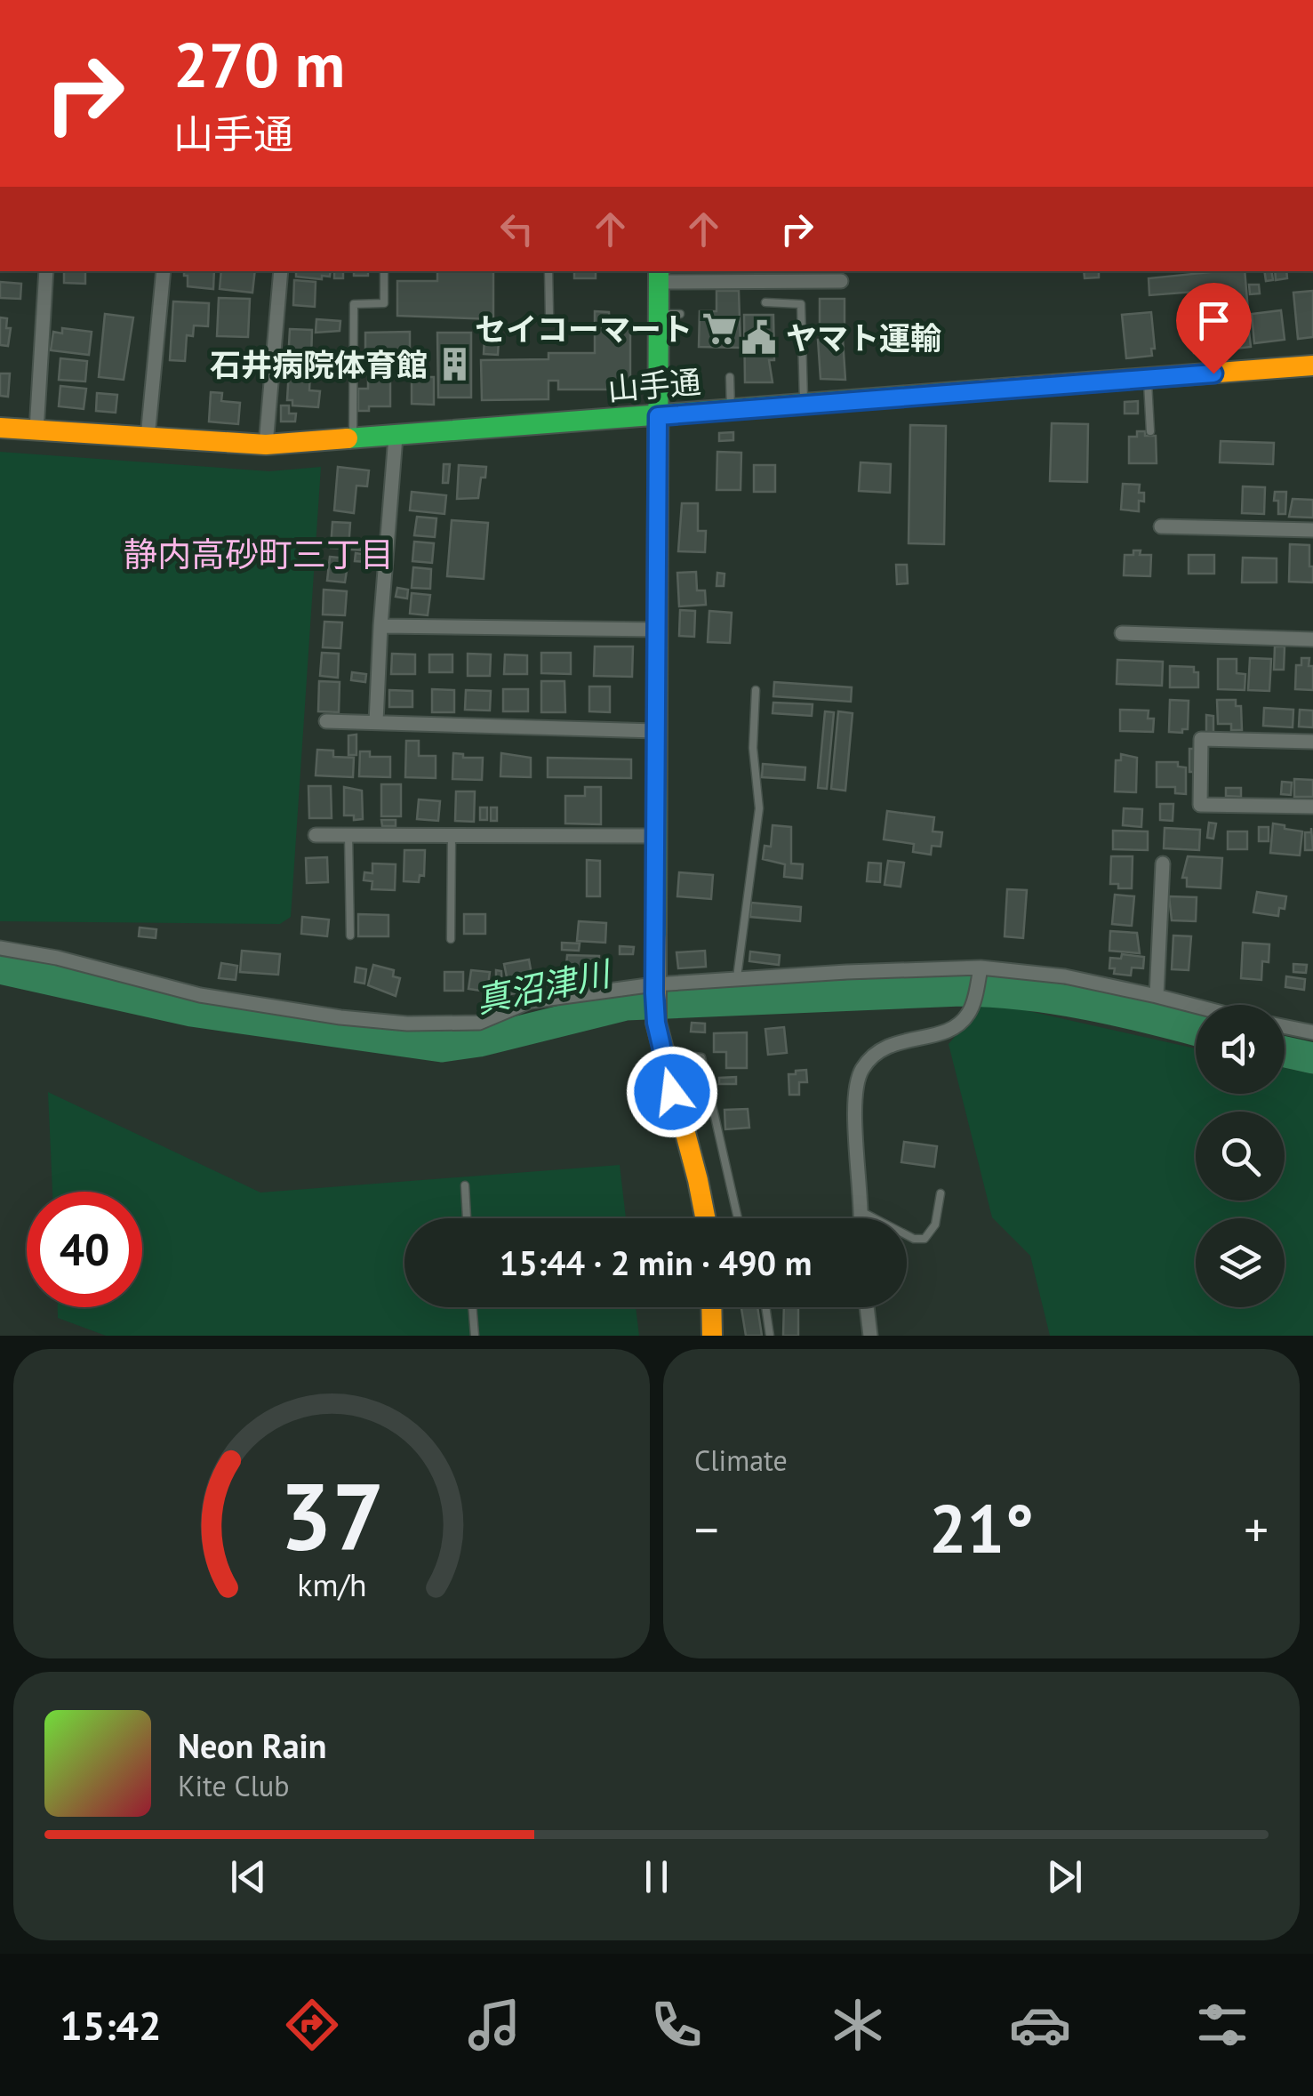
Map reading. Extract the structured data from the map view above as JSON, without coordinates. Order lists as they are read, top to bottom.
{
  "streets": {
    "street": ["山手通"]
  },
  "districts": ["静内高砂町三丁目"],
  "water": ["真沼津川"],
  "places": {
    "supermarket": ["セイコーマート"],
    "public building": ["ヤマト運輸"],
    "building": ["石井病院体育館"]
  },
  "page": {
    "turn": ["270 m", "山手通"],
    "limit": "40",
    "trip": "15:44 · 2 min · 490 m",
    "tile": "Climate",
    "heat": ["−", "21°", "+"],
    "song": ["Neon Rain", "Kite Club"],
    "tabs": "15:42",
    "gauge": ["37", "km/h"]
  }
}
